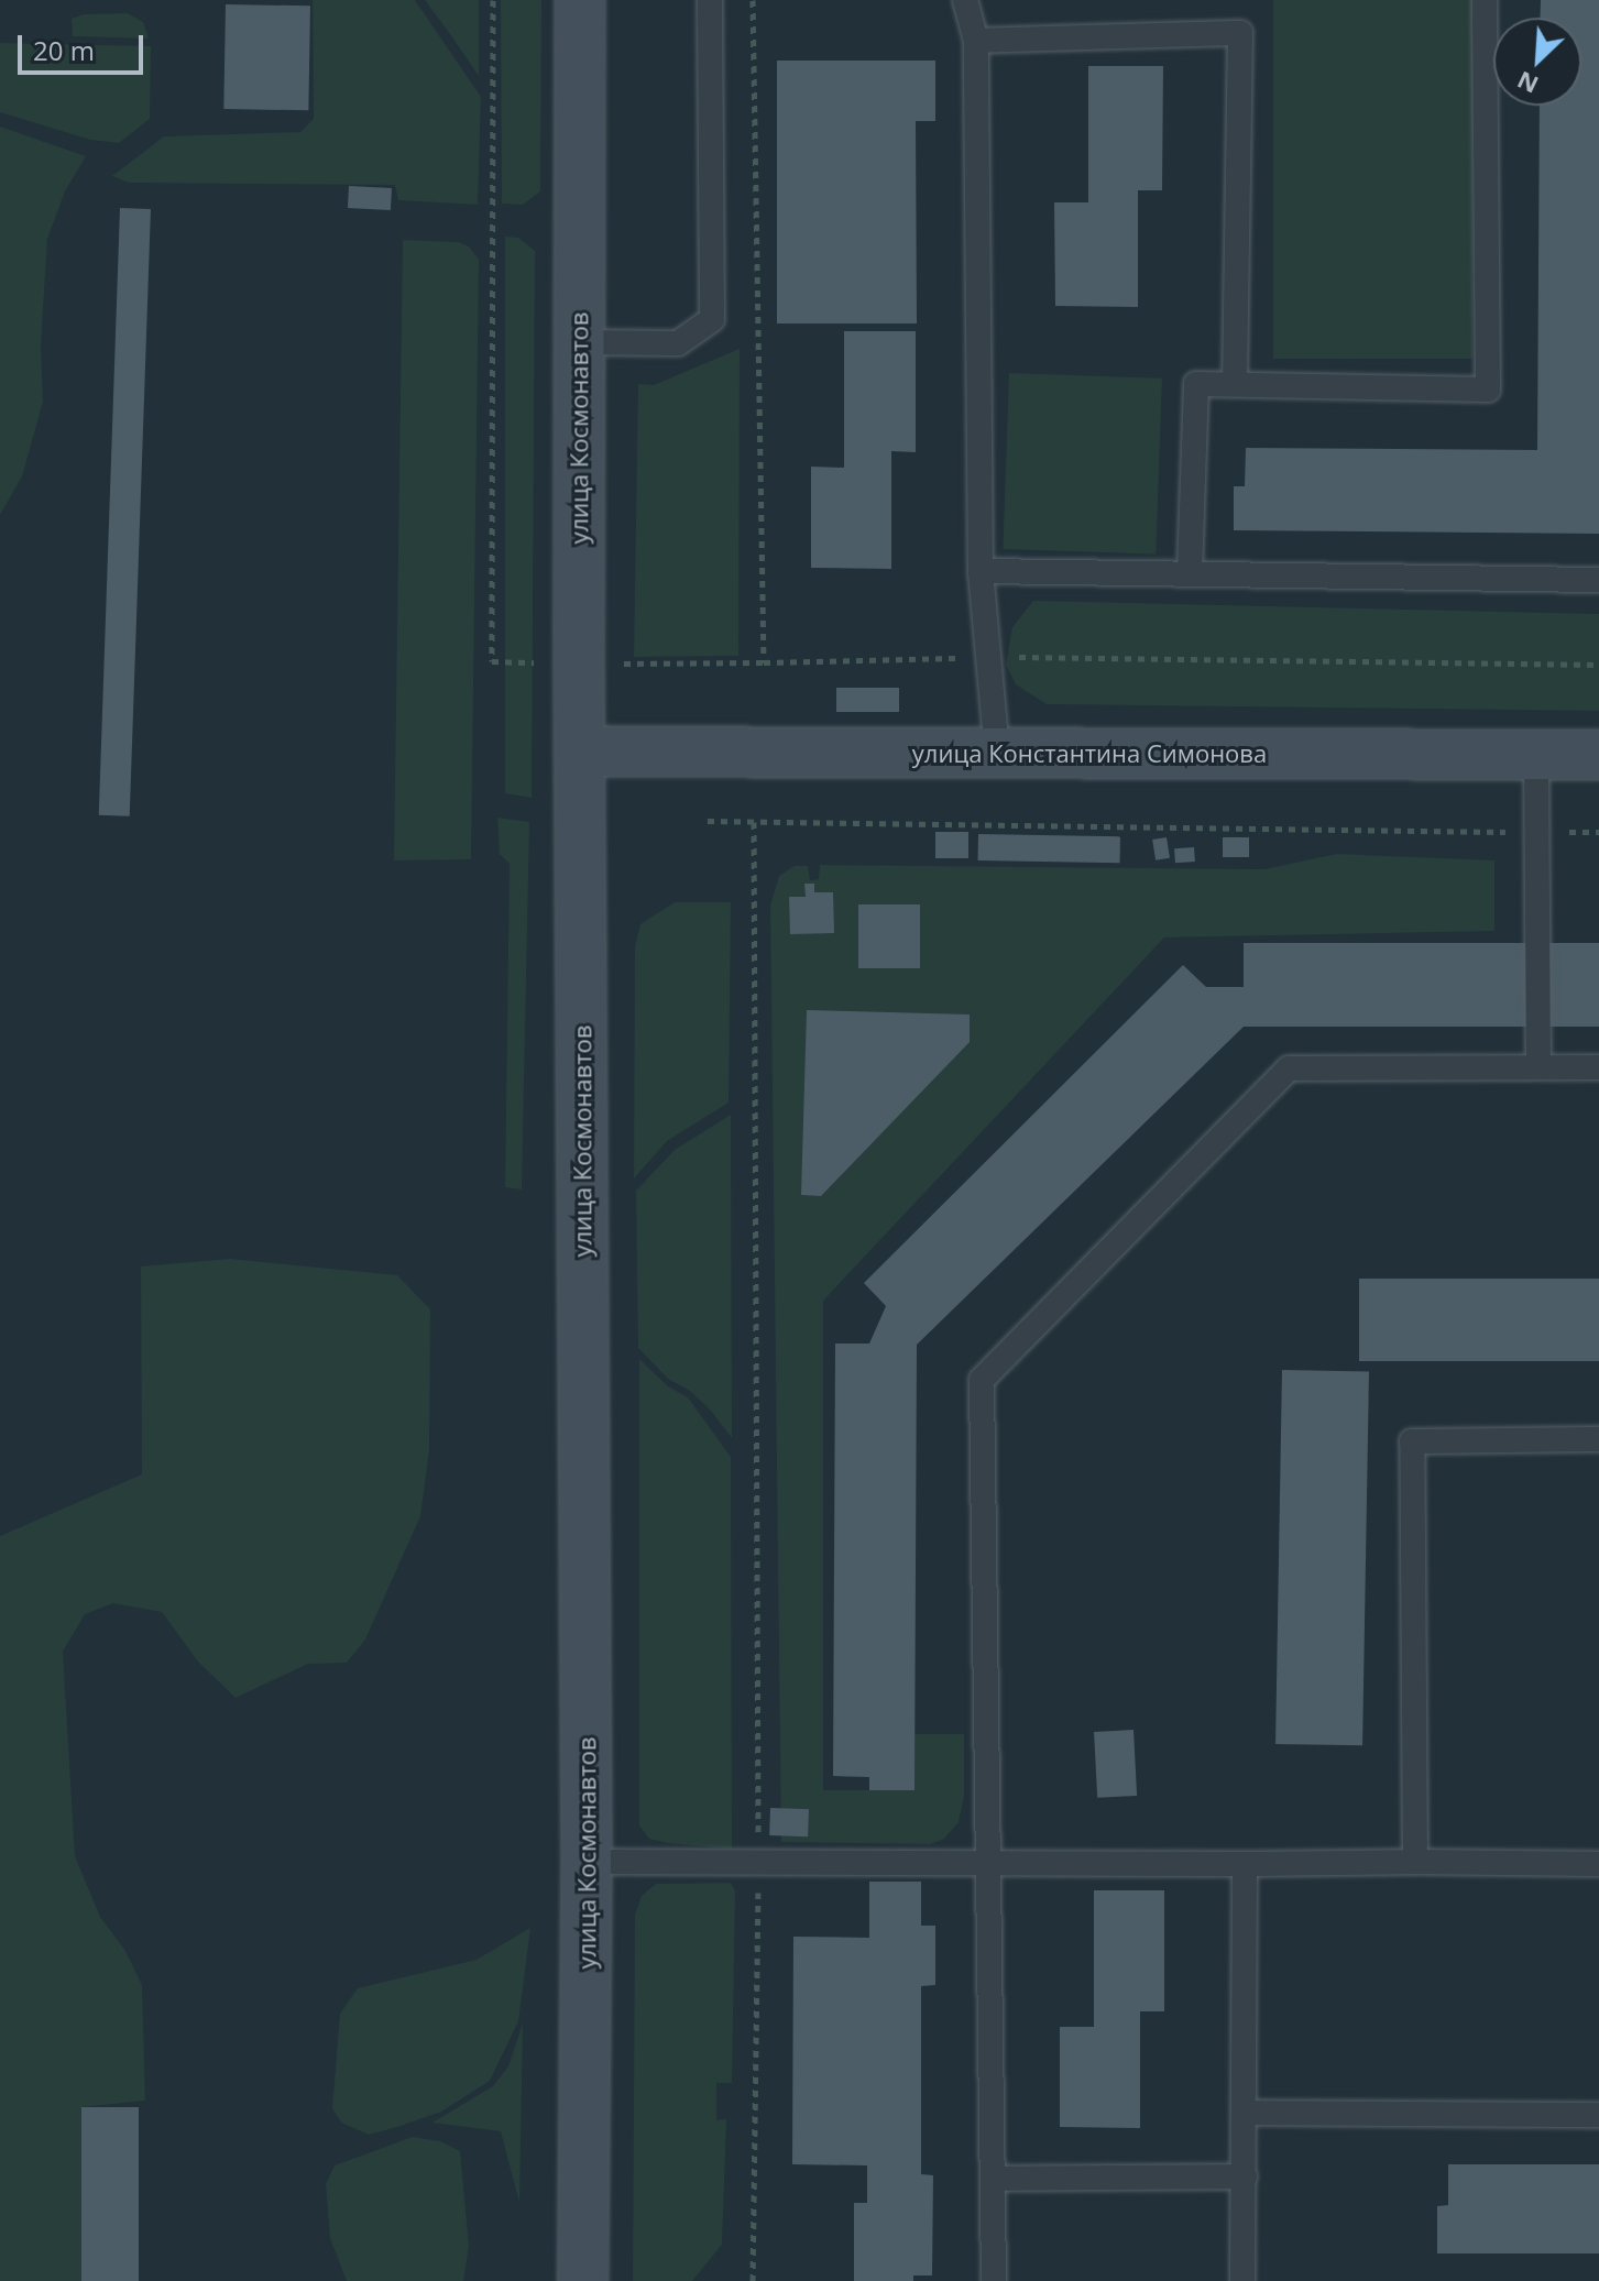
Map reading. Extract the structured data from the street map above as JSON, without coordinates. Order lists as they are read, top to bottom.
{
  "streets": {
    "main road": ["улица Космонавтов", "улица Константина Симонова"]
  },
  "crossings": [
    ["улица Космонавтов", "улица Константина Симонова"]
  ],
  "scale_bar": "20 m",
  "north": "bottom left"
}
